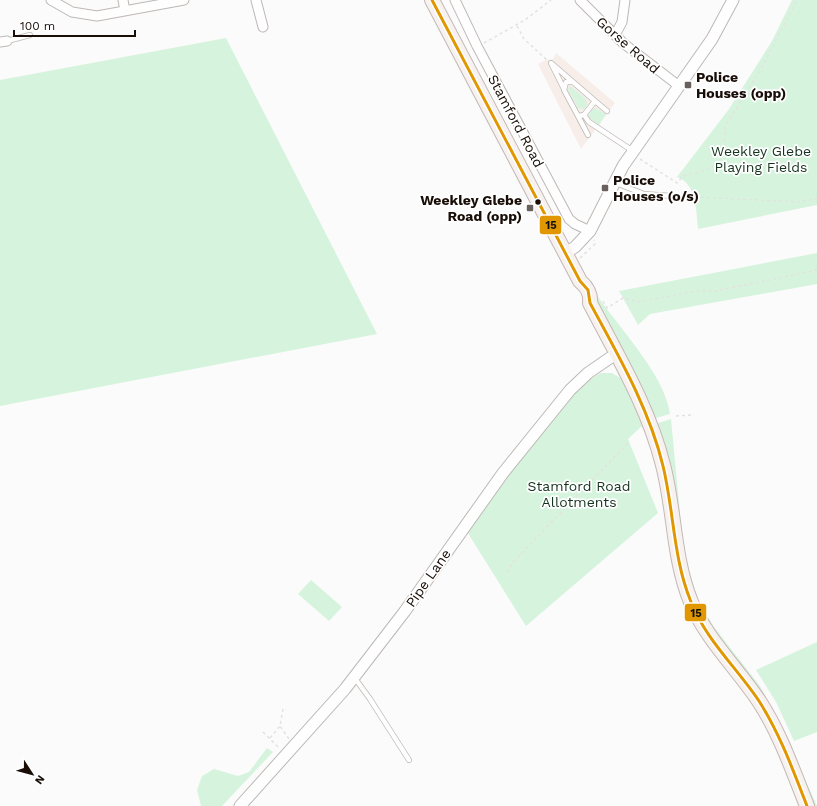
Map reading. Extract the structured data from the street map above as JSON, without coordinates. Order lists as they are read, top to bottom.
{
  "streets": {
    "main road": ["Stamford Road"],
    "street": ["Gorse Road", "Pipe Lane"]
  },
  "crossings": [
    ["Stamford Road", "Pipe Lane"]
  ],
  "parks": ["Weekley Glebe Playing Fields", "Stamford Road Allotments"],
  "places": {
    "transit": ["Police Houses (opp)", "Police Houses (o/s)", "Weekley Glebe Road (opp)"]
  },
  "lines": ["transit line 15"],
  "scale_bar": "100 m",
  "north": "bottom right"
}
